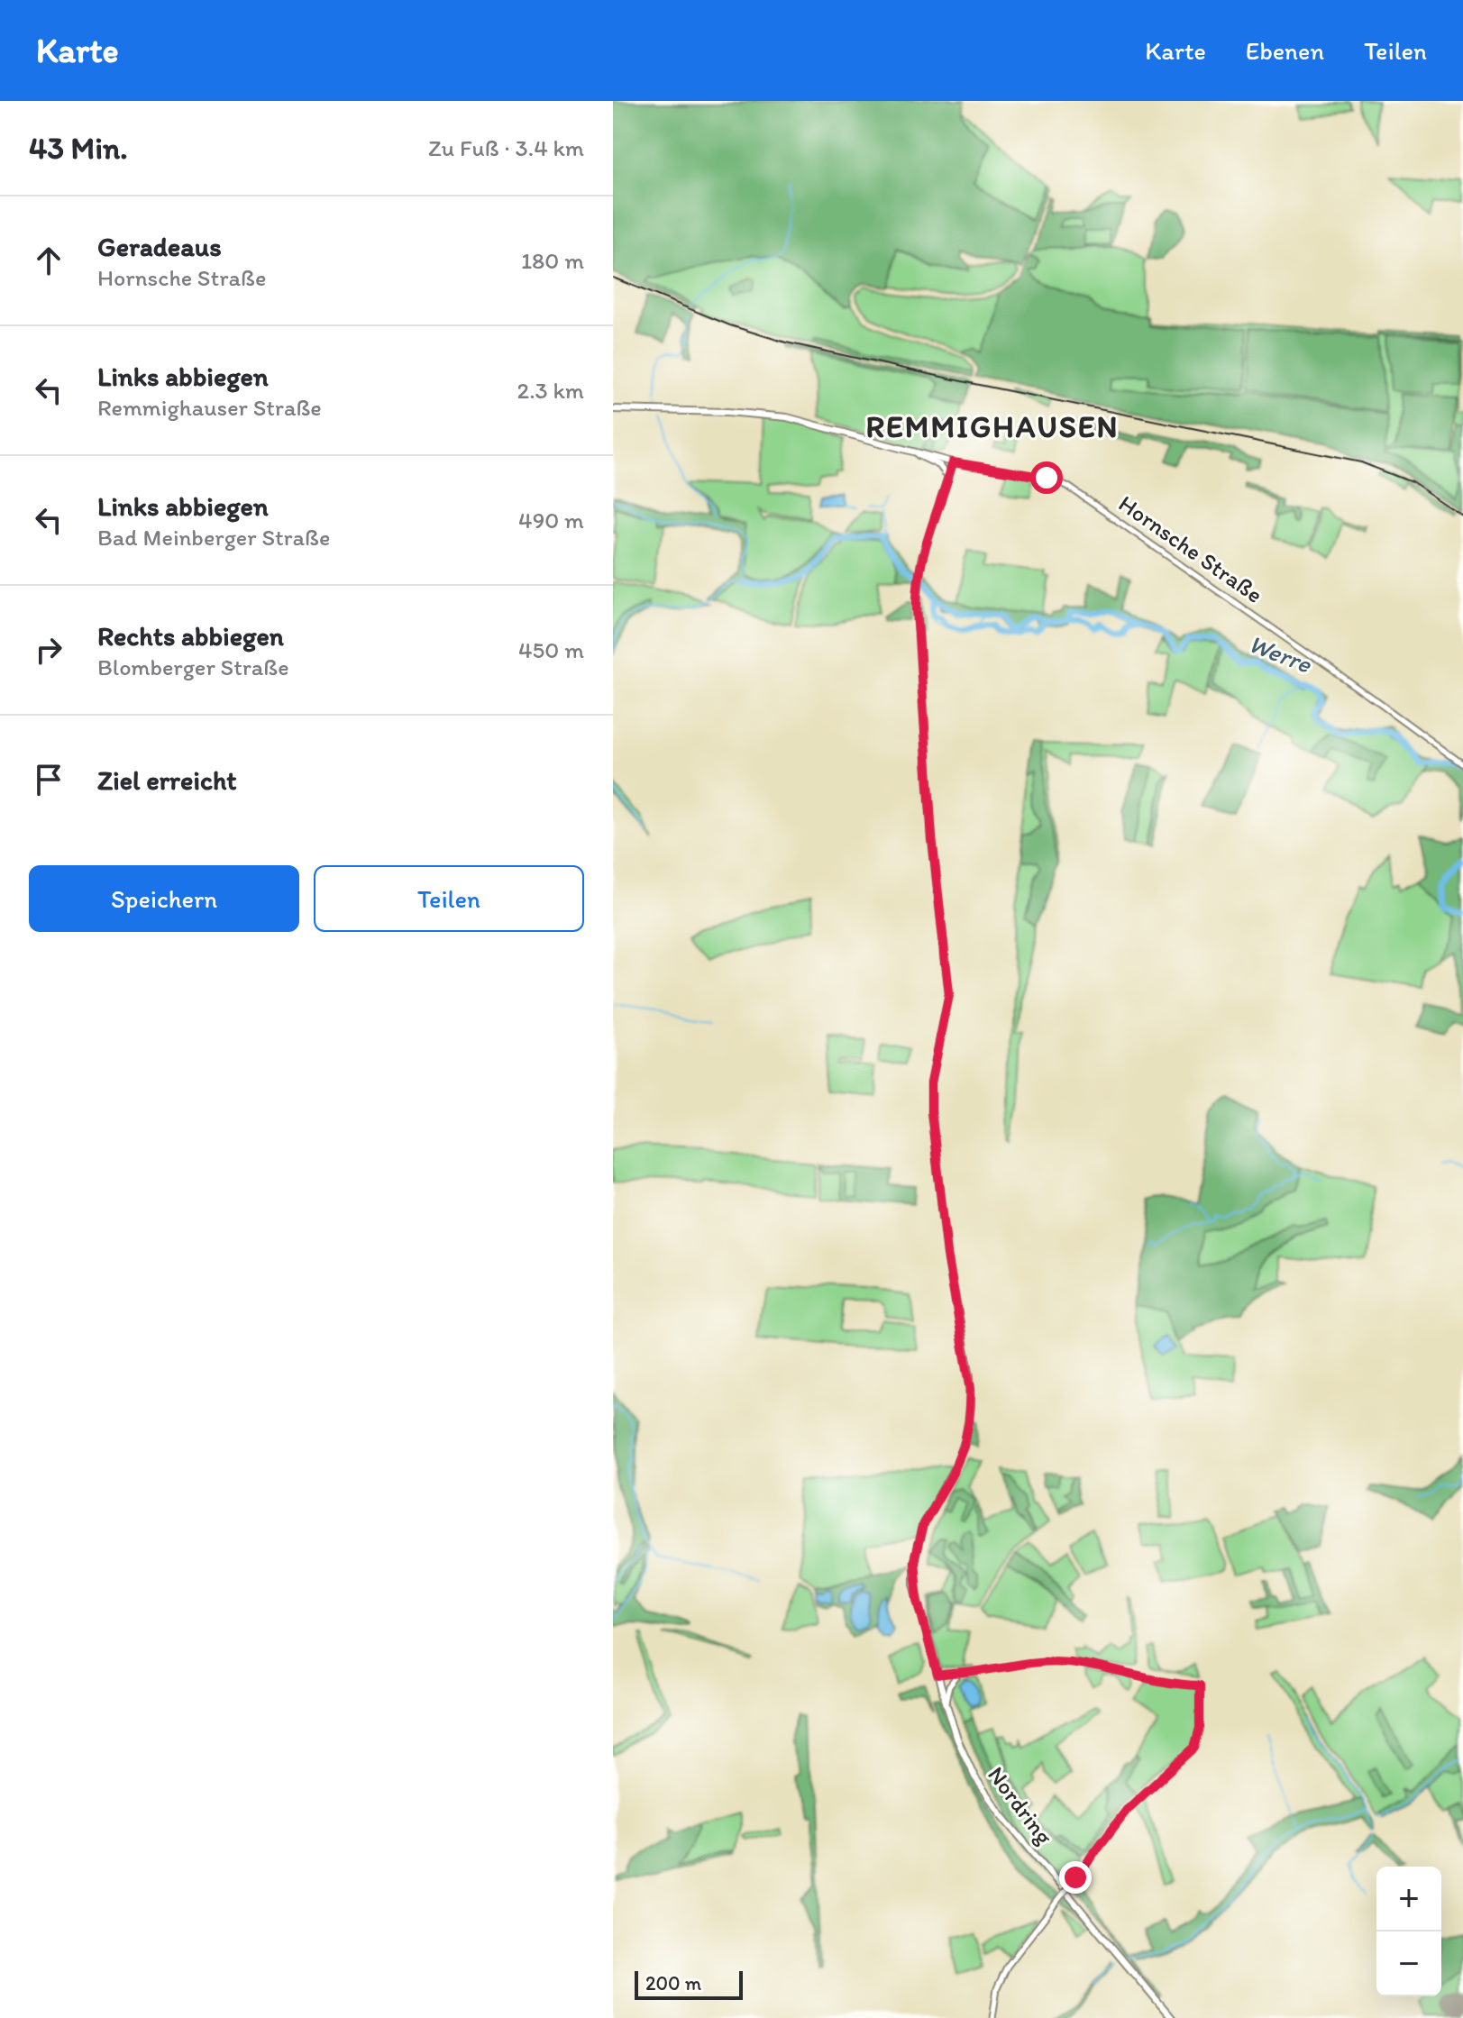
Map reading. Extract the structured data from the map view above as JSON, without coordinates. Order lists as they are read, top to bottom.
{
  "streets": {
    "main road": ["Hornsche Straße", "Nordring"]
  },
  "crossings": [
    ["Hornsche Straße", "Nordring"]
  ],
  "districts": ["REMMIGHAUSEN"],
  "water": ["Werre"],
  "scale_bar": "200 m",
  "page": {
    "header": "Karte",
    "nav": ["Karte", "Ebenen", "Teilen"],
    "heading": ["43 Min.", "Zu Fuß · 3.4 km"],
    "list": [
      ["Geradeaus", "Hornsche Straße", "180 m"],
      ["Links abbiegen", "Remmighauser Straße", "2.3 km"],
      ["Links abbiegen", "Bad Meinberger Straße", "490 m"],
      ["Rechts abbiegen", "Blomberger Straße", "450 m"],
      "Ziel erreicht"
    ],
    "buttons": ["Speichern", "Teilen"],
    "map_buttons": ["+", "−"],
    "scale": "200 m"
  }
}
